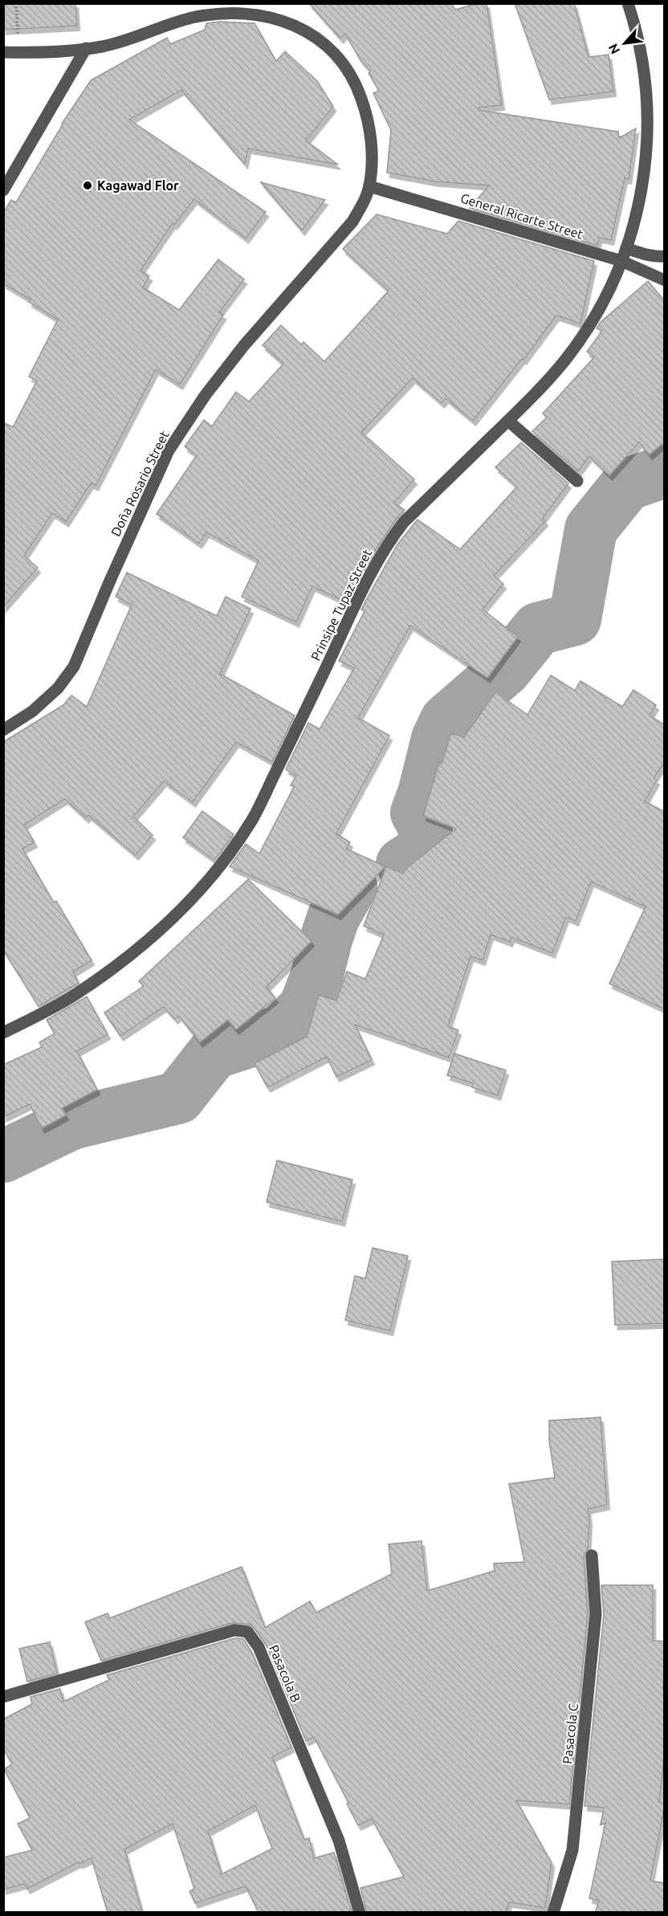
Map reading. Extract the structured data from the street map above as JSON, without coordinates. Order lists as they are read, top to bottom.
{
  "streets": {
    "street": [
      "General Ricarte Street",
      "Doña Rosario Street",
      "Prinsipe Tupaz Street",
      "Pasacola B",
      "Pasacola C"
    ]
  },
  "crossings": [
    ["General Ricarte Street", "Doña Rosario Street"],
    ["General Ricarte Street", "Prinsipe Tupaz Street"]
  ],
  "places": ["Kagawad Flor"],
  "north": "bottom left"
}
